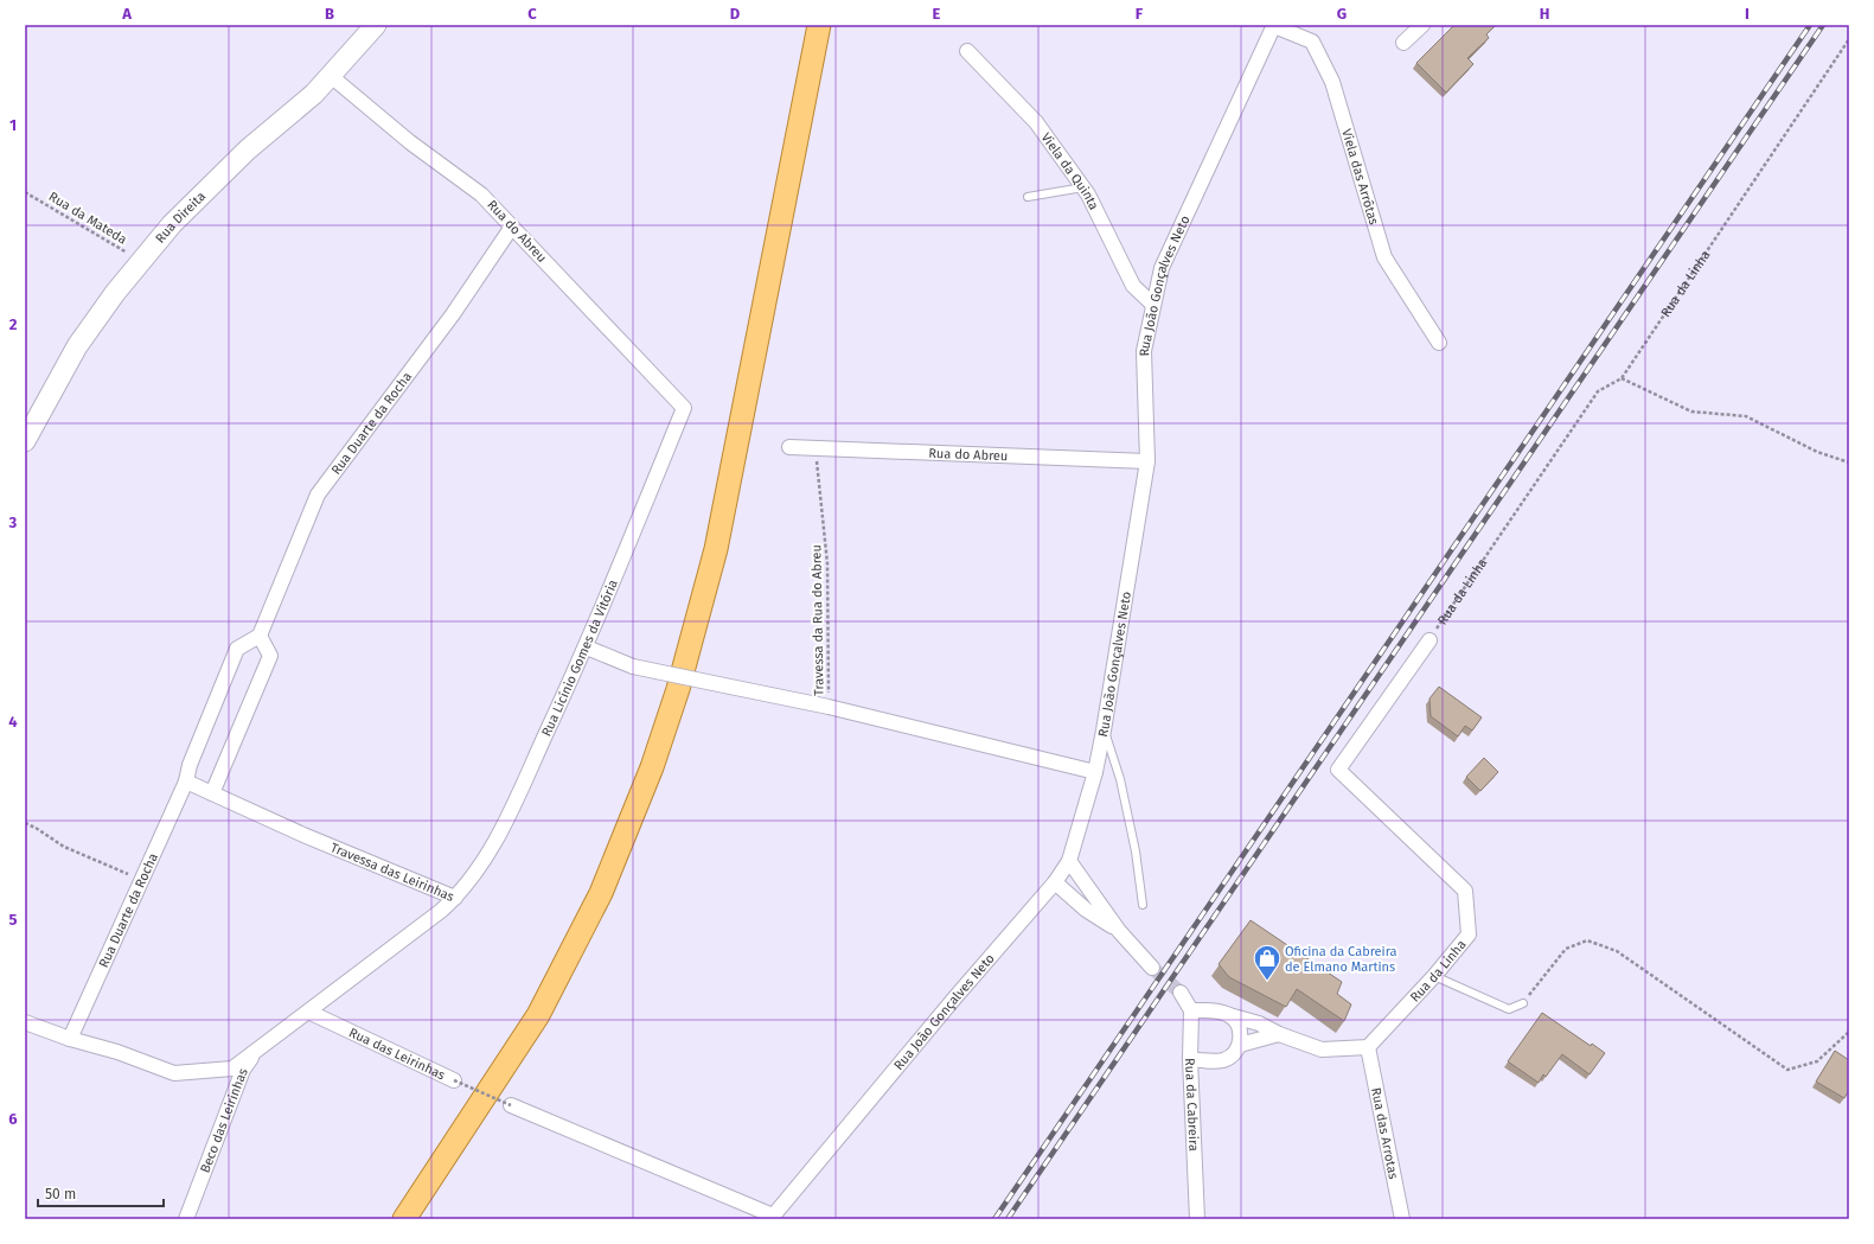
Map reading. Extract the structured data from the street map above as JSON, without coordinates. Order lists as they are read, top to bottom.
{
  "streets": {
    "main road": ["Rua Direita"],
    "street": [
      "Viela da Quinta",
      "Viela das Arrôtas",
      "Rua do Abreu",
      "Rua da Linha",
      "Rua João Gonçalves Neto",
      "Rua Duarte da Rocha",
      "Rua Licínio Gomes da Vitória",
      "Travessa das Leirinhas",
      "Rua das Leirinhas",
      "Rua da Cabreira",
      "Beco das Leirinhas",
      "Rua das Arrotas"
    ],
    "path": ["Rua da Mateda", "Travessa da Rua do Abreu"]
  },
  "crossings": [
    ["Viela da Quinta", "Rua João Gonçalves Neto"],
    ["Viela das Arrôtas", "Rua João Gonçalves Neto"],
    ["Rua Direita", "Rua da Mateda"],
    ["Rua Direita", "Rua do Abreu"],
    ["Rua do Abreu", "Rua João Gonçalves Neto"],
    ["Rua do Abreu", "Rua Duarte da Rocha"],
    ["Rua do Abreu", "Travessa da Rua do Abreu"],
    ["Rua do Abreu", "Rua Licínio Gomes da Vitória"],
    ["Rua da Linha", "Rua das Arrotas"],
    ["Rua Duarte da Rocha", "Travessa das Leirinhas"],
    ["Rua Licínio Gomes da Vitória", "Travessa das Leirinhas"],
    ["Travessa das Leirinhas", "Rua das Leirinhas"]
  ],
  "places": {
    "shop": ["Oficina da Cabreira de Elmano Martins"]
  },
  "scale_bar": "50 m",
  "grid": {
    "columns": [
      "A",
      "B",
      "C",
      "D",
      "E",
      "F",
      "G",
      "H",
      "I"
    ],
    "rows": [
      "1",
      "2",
      "3",
      "4",
      "5",
      "6"
    ]
  }
}
